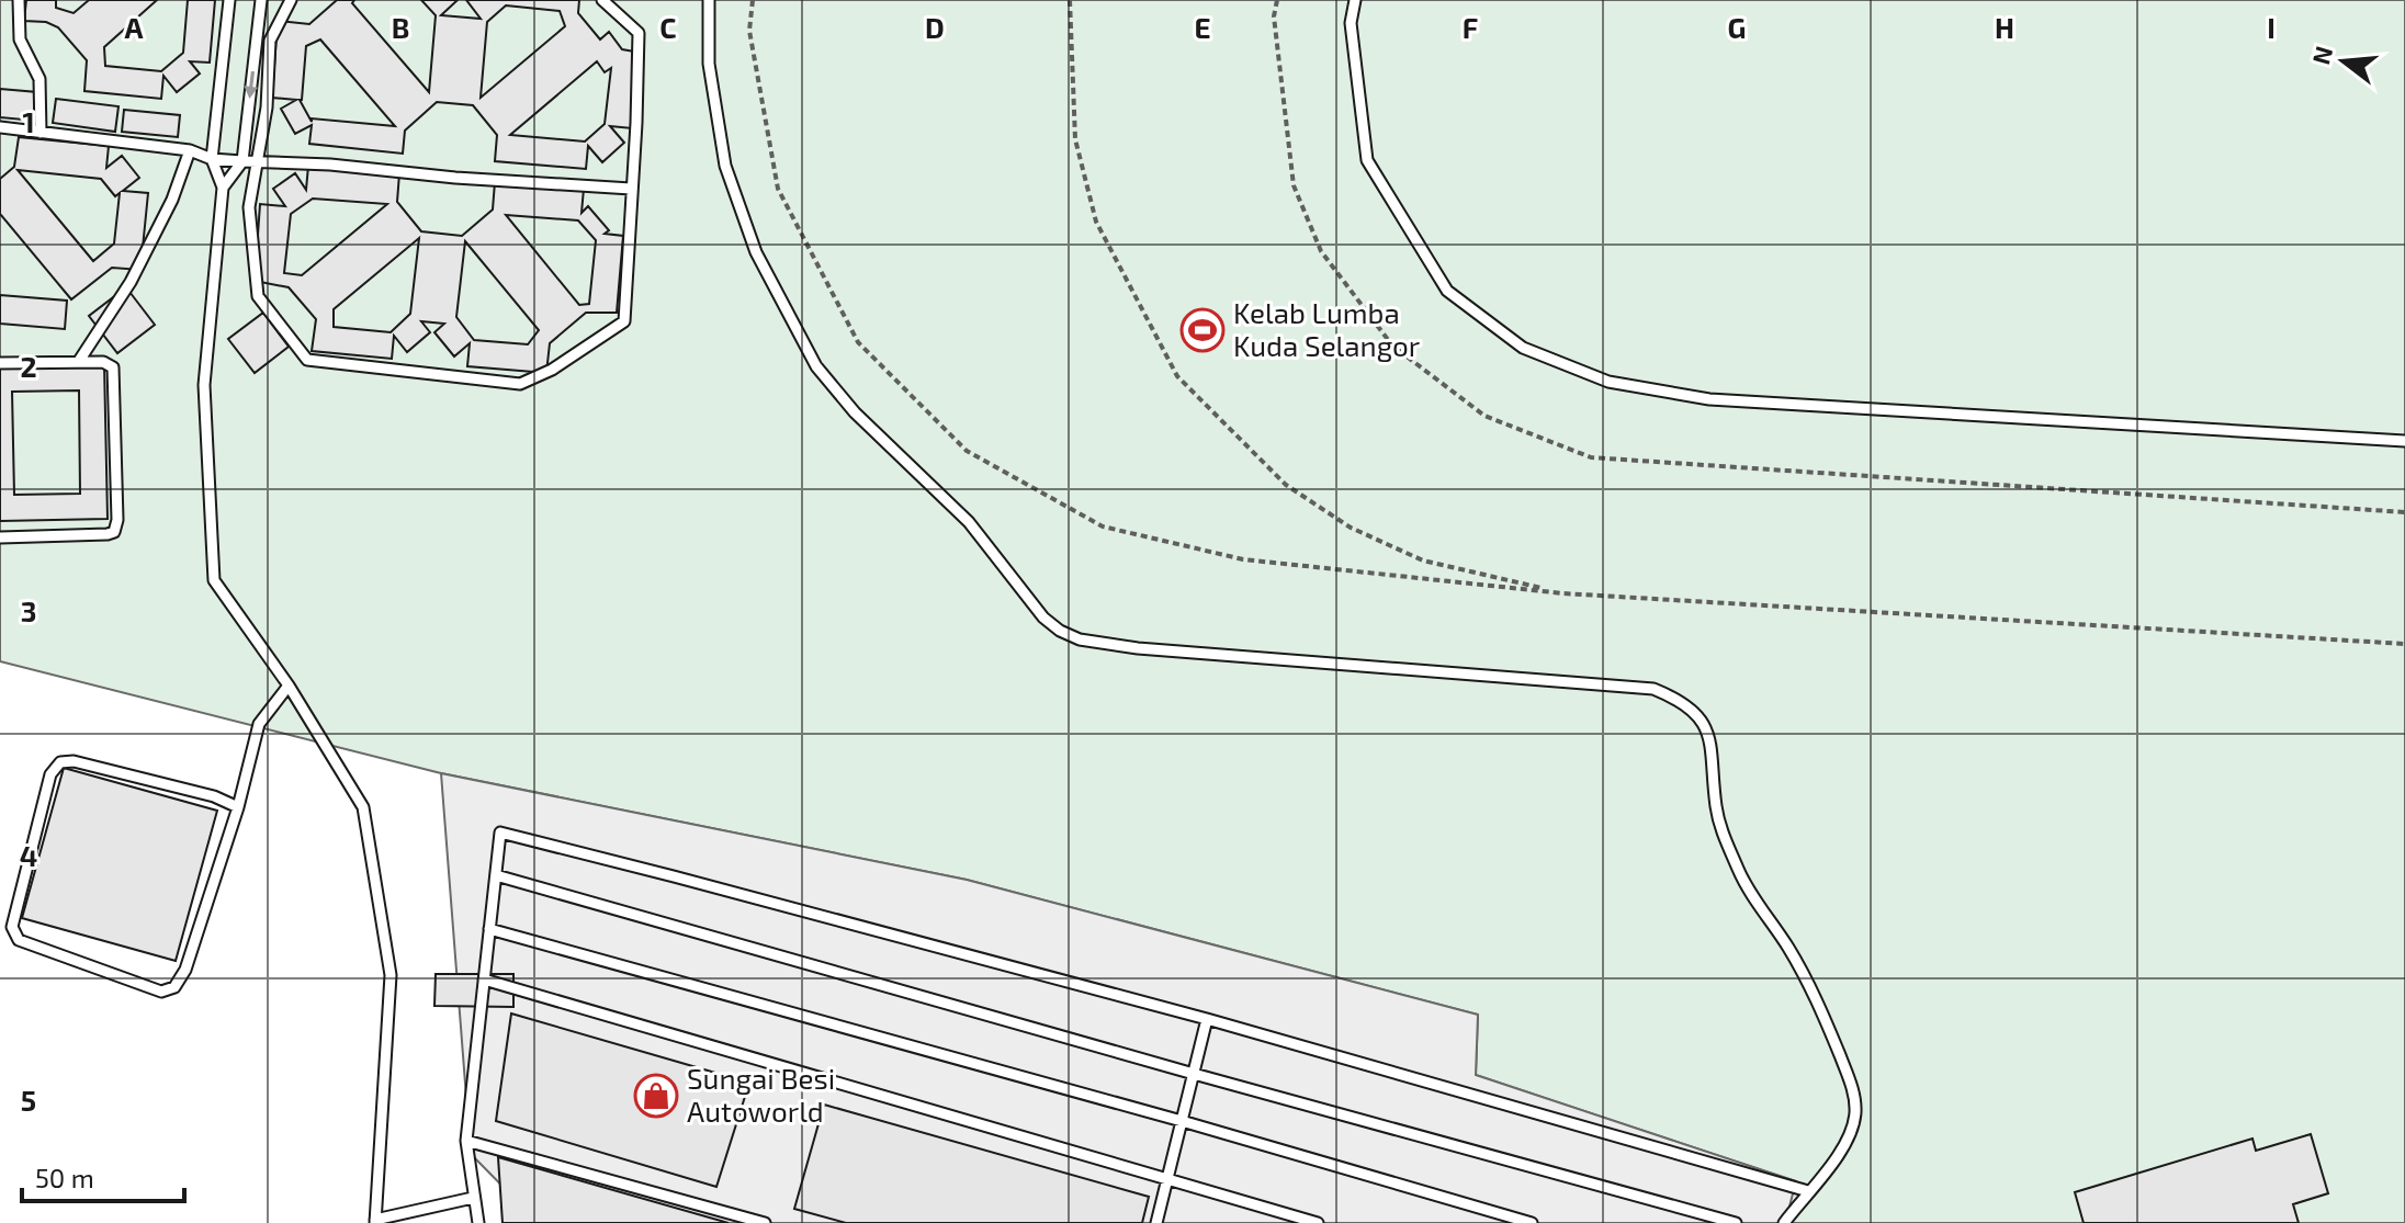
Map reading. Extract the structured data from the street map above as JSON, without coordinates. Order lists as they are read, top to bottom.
{
  "places": {
    "sports": ["Kelab Lumba Kuda Selangor"],
    "shop": ["Sungai Besi Autoworld"]
  },
  "scale_bar": "50 m",
  "north": "left",
  "grid": {
    "columns": [
      "A",
      "B",
      "C",
      "D",
      "E",
      "F",
      "G",
      "H",
      "I"
    ],
    "rows": [
      "1",
      "2",
      "3",
      "4",
      "5"
    ]
  }
}
